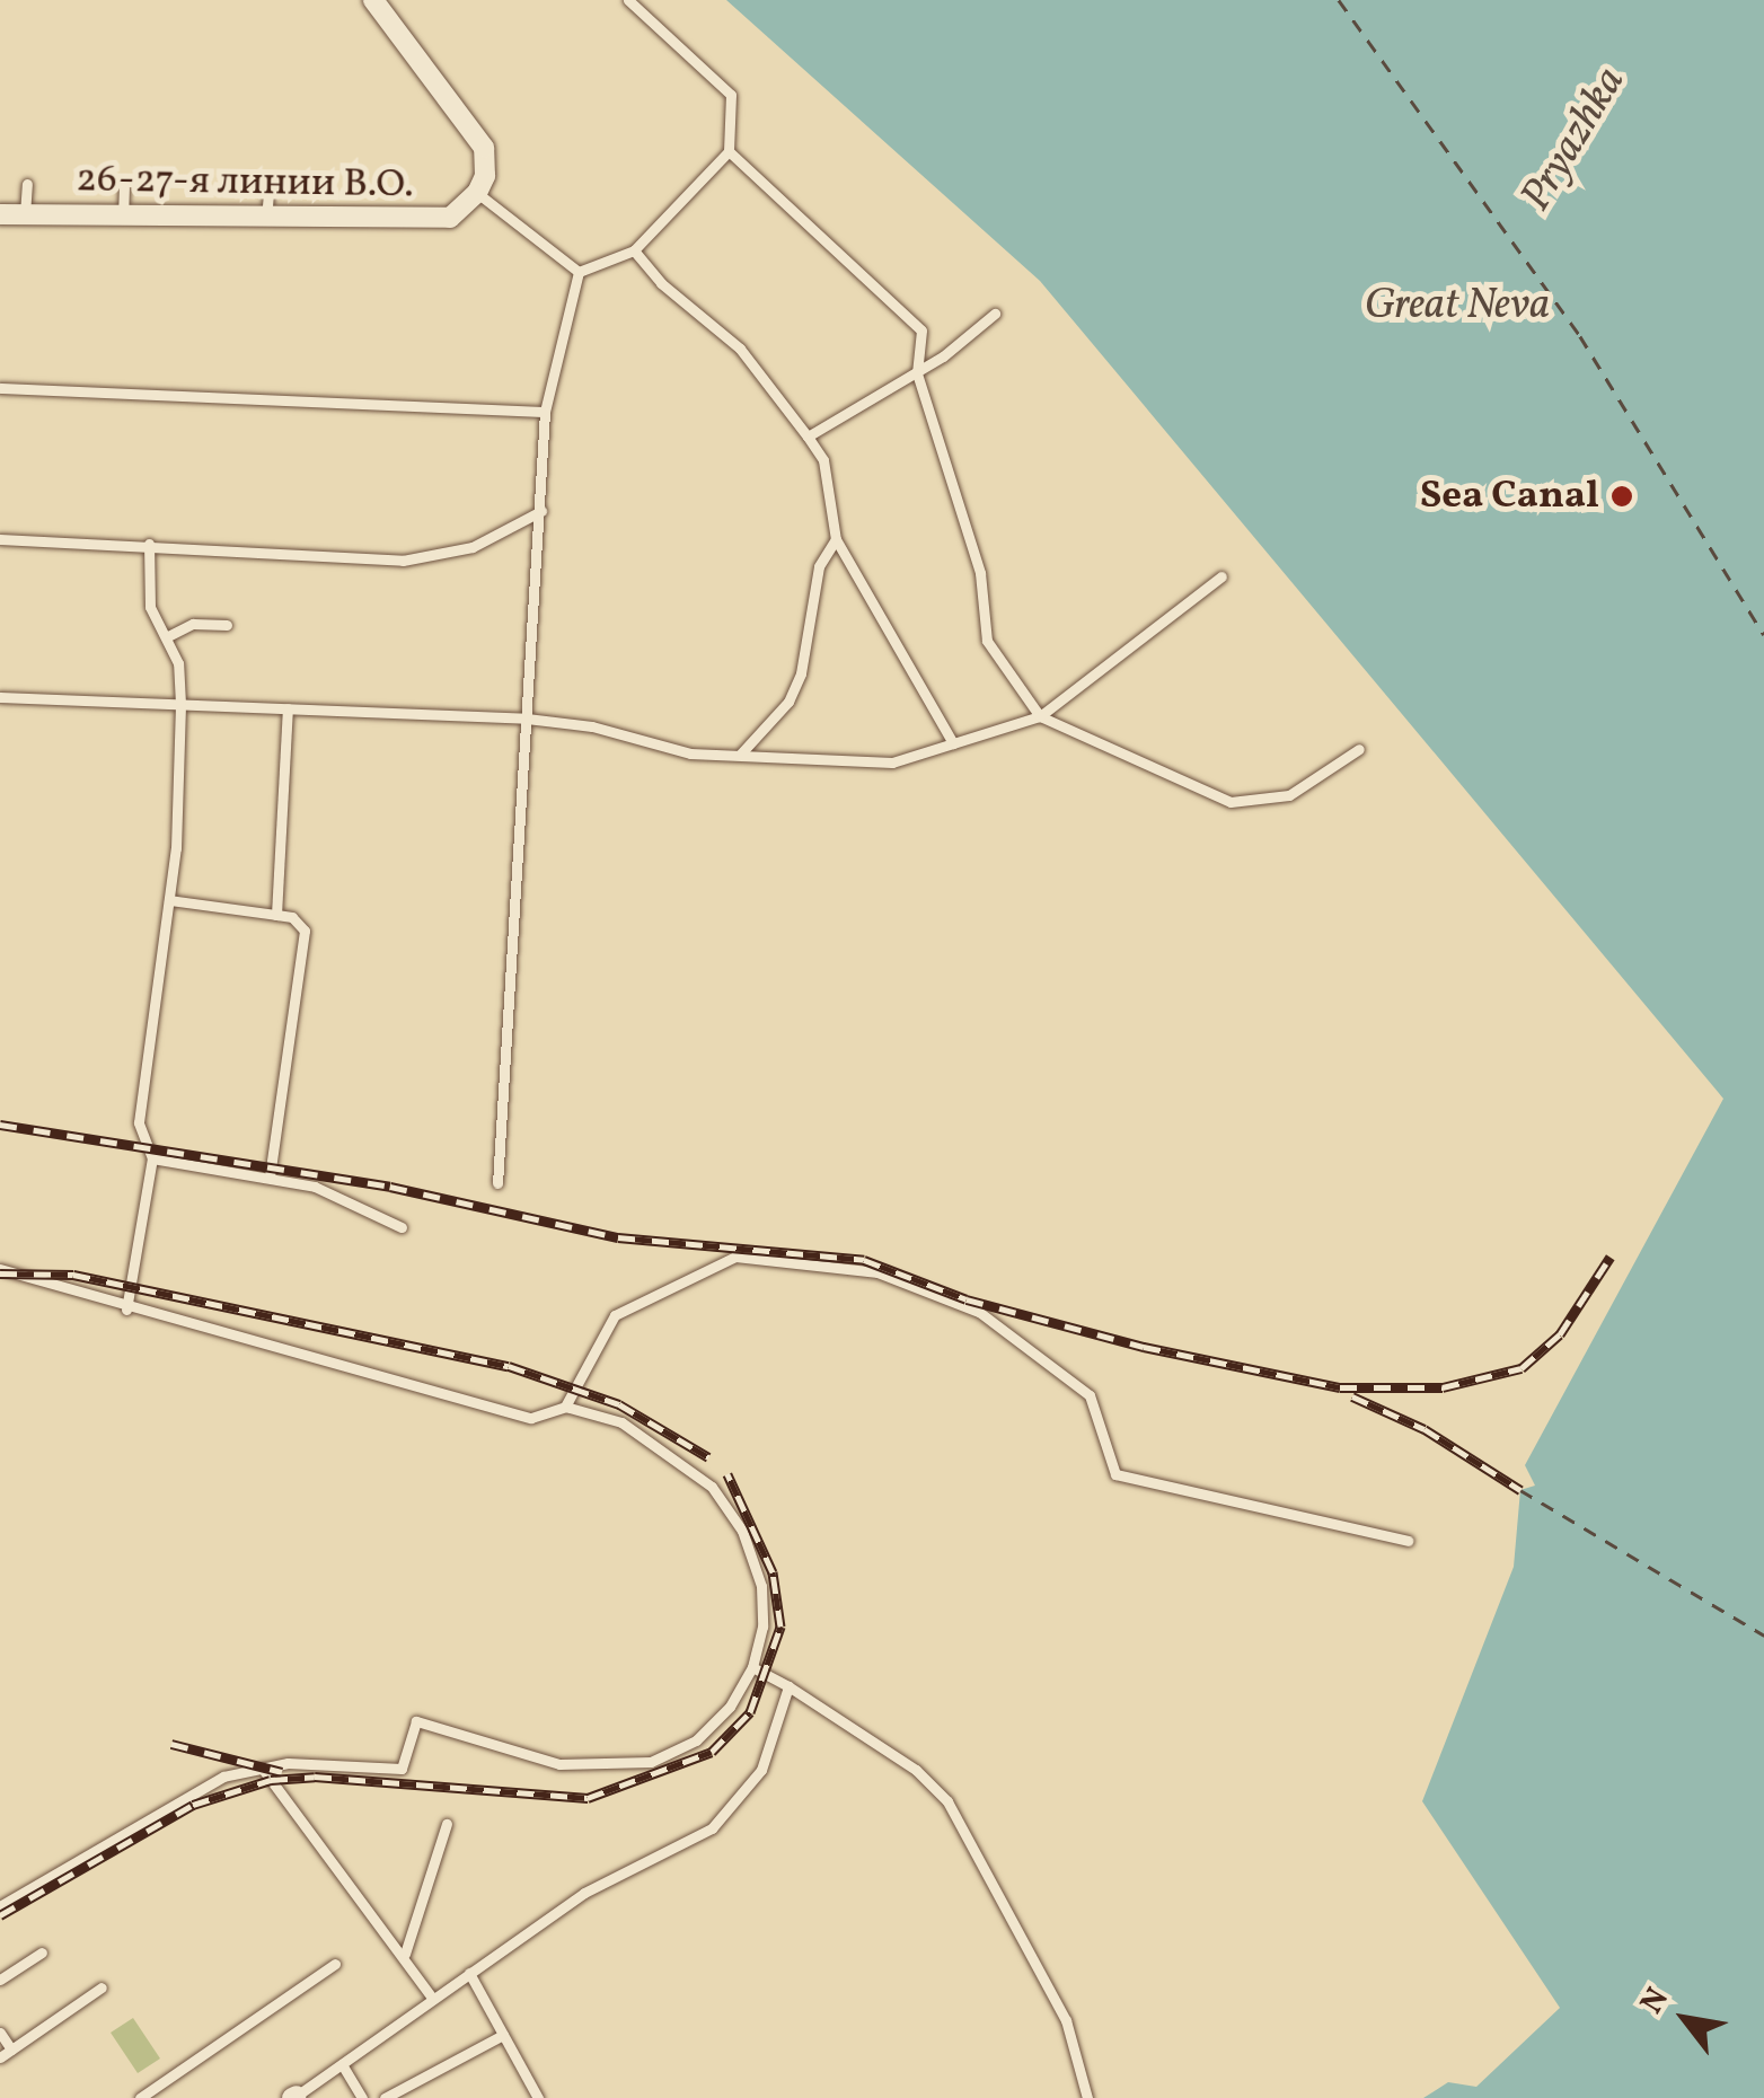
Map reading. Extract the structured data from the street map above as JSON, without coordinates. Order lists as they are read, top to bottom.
{
  "streets": {
    "street": ["26-27-я линии В.О."]
  },
  "water": ["Pryazhka", "Great Neva"],
  "places": ["Sea Canal"],
  "north": "top left"
}
